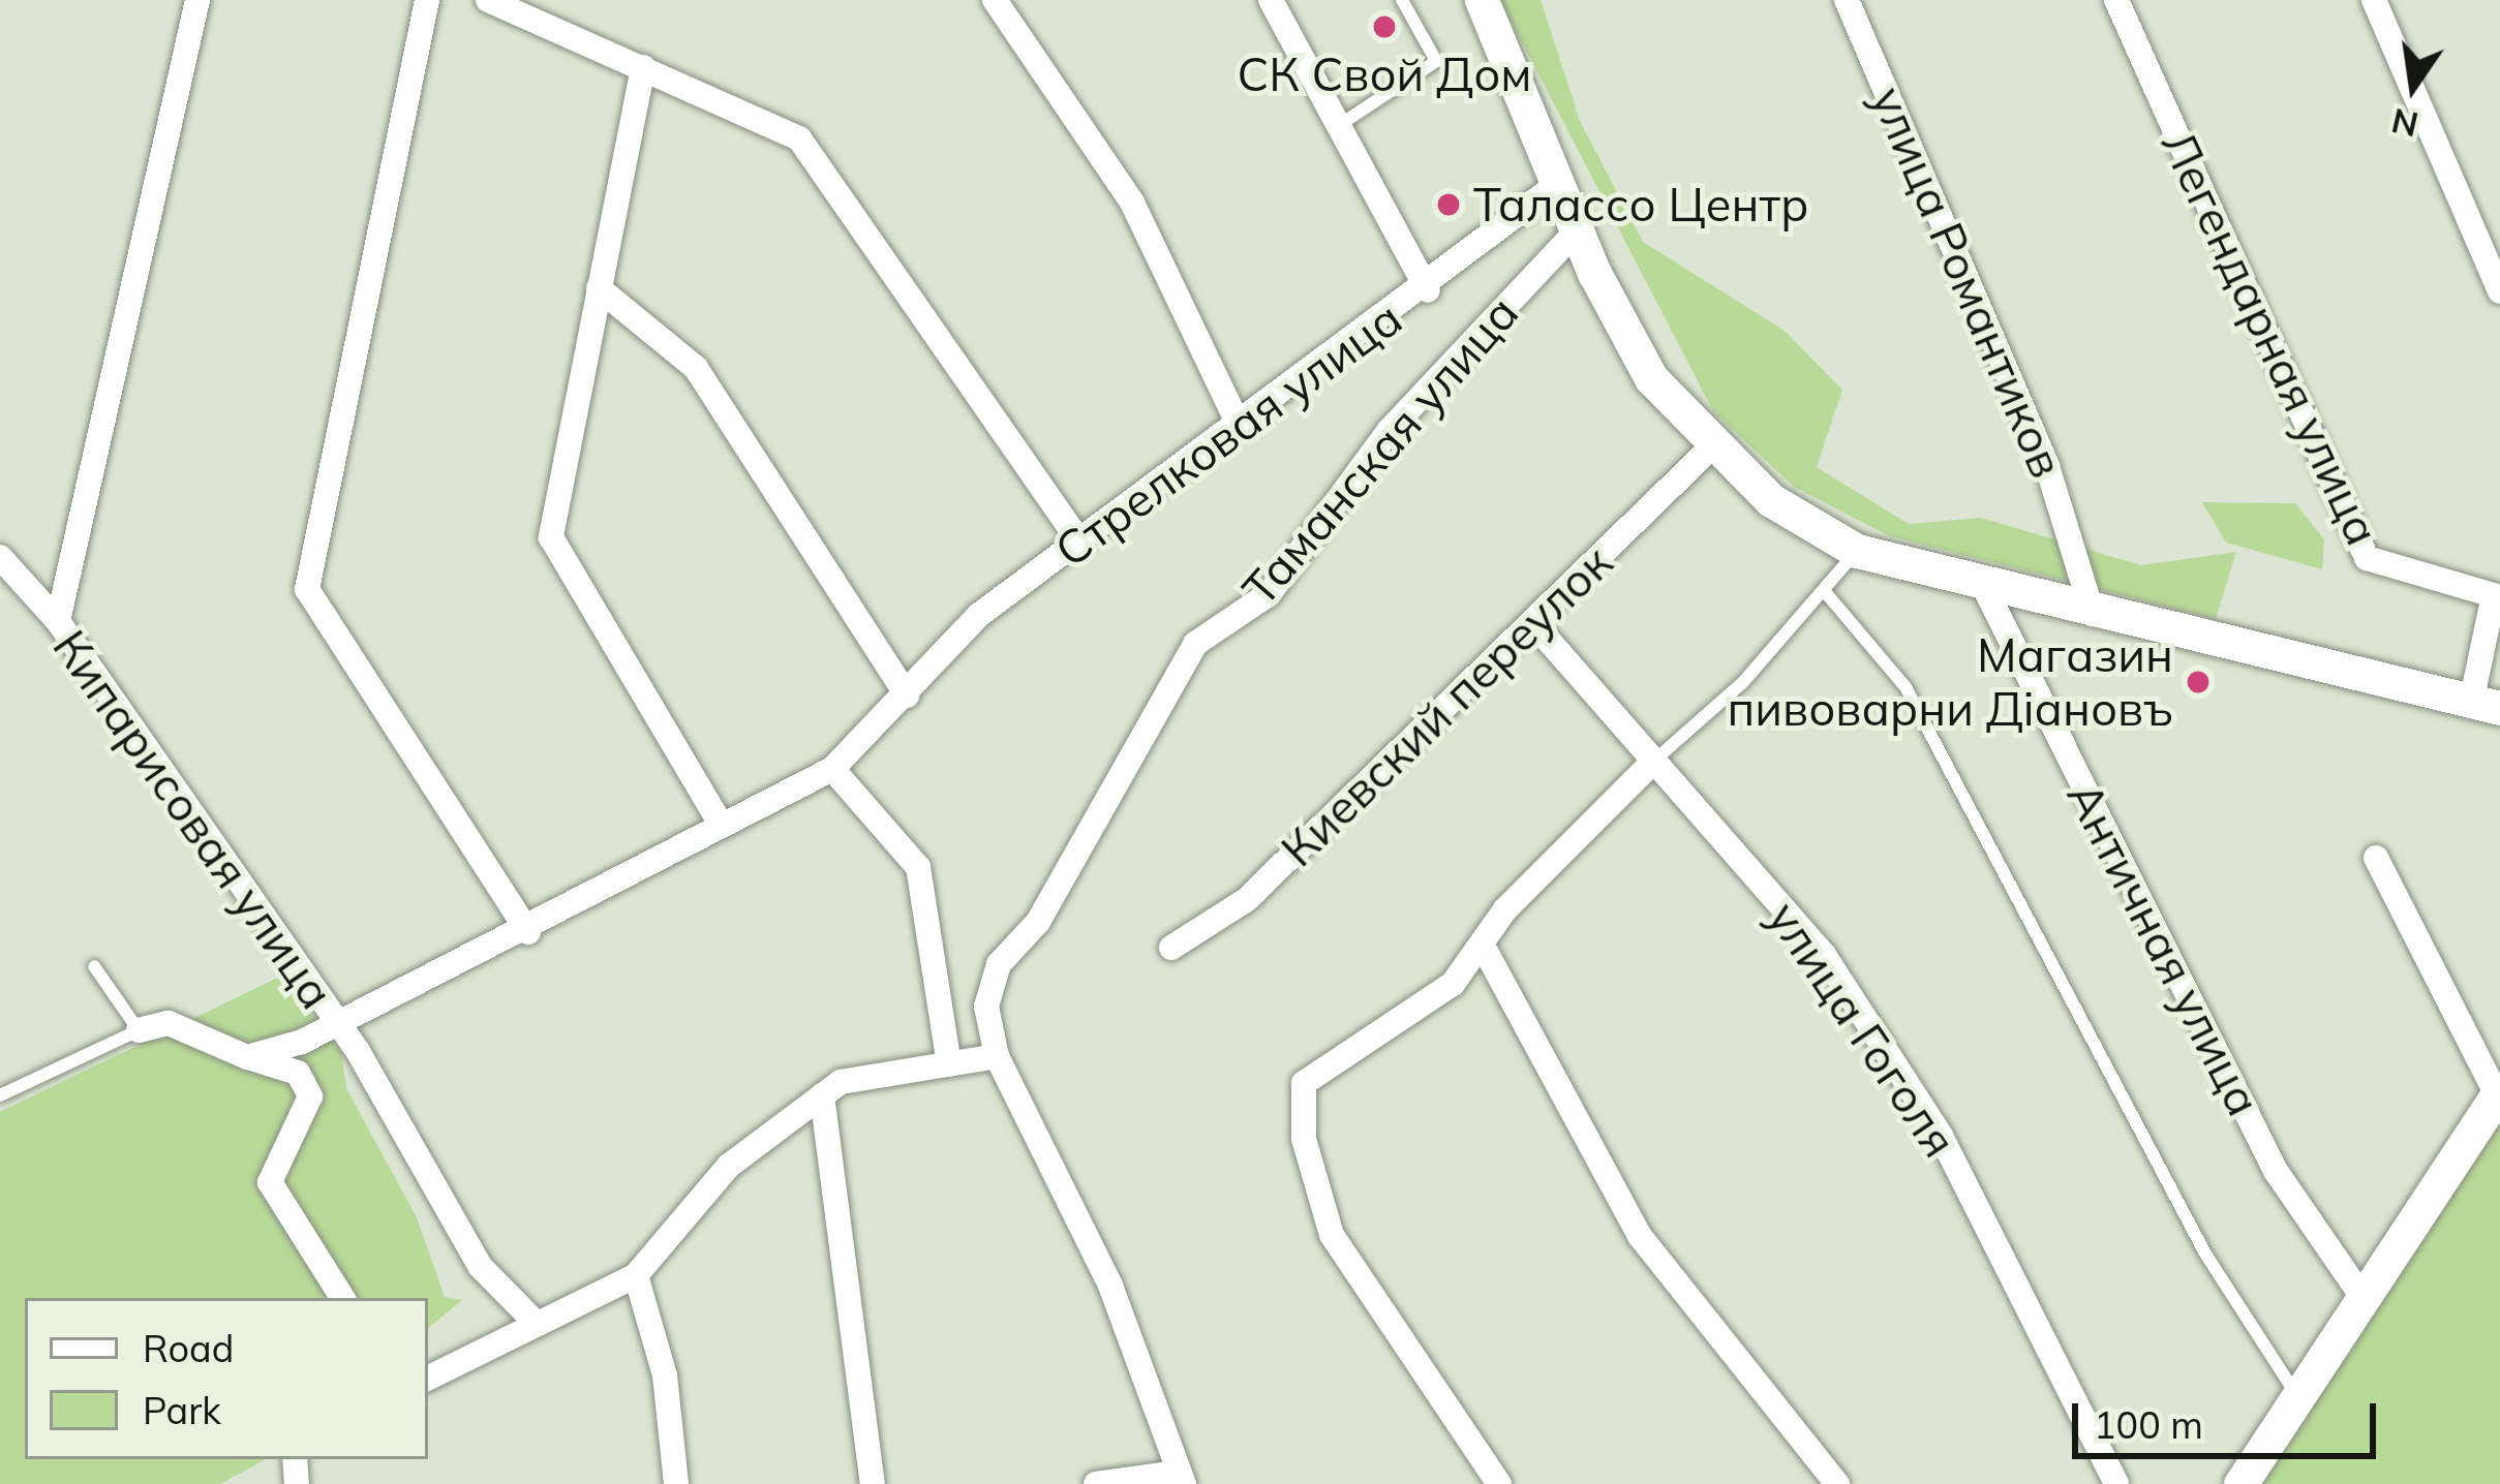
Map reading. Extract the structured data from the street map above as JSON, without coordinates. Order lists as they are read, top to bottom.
{
  "streets": {
    "street": [
      "улица Романтиков",
      "Легендарная улица",
      "Стрелковая улица",
      "Таманская улица",
      "Киевский переулок",
      "Кипарисовая улица",
      "Античная улица",
      "улица Гоголя"
    ]
  },
  "crossings": [
    ["Стрелковая улица", "Кипарисовая улица"],
    ["Киевский переулок", "улица Гоголя"]
  ],
  "places": ["СК Свой Дом", "Талассо Центр", "Магазин пивоварни Дiановъ"],
  "legend": ["Road", "Park"],
  "scale_bar": "100 m",
  "north": "bottom"
}
